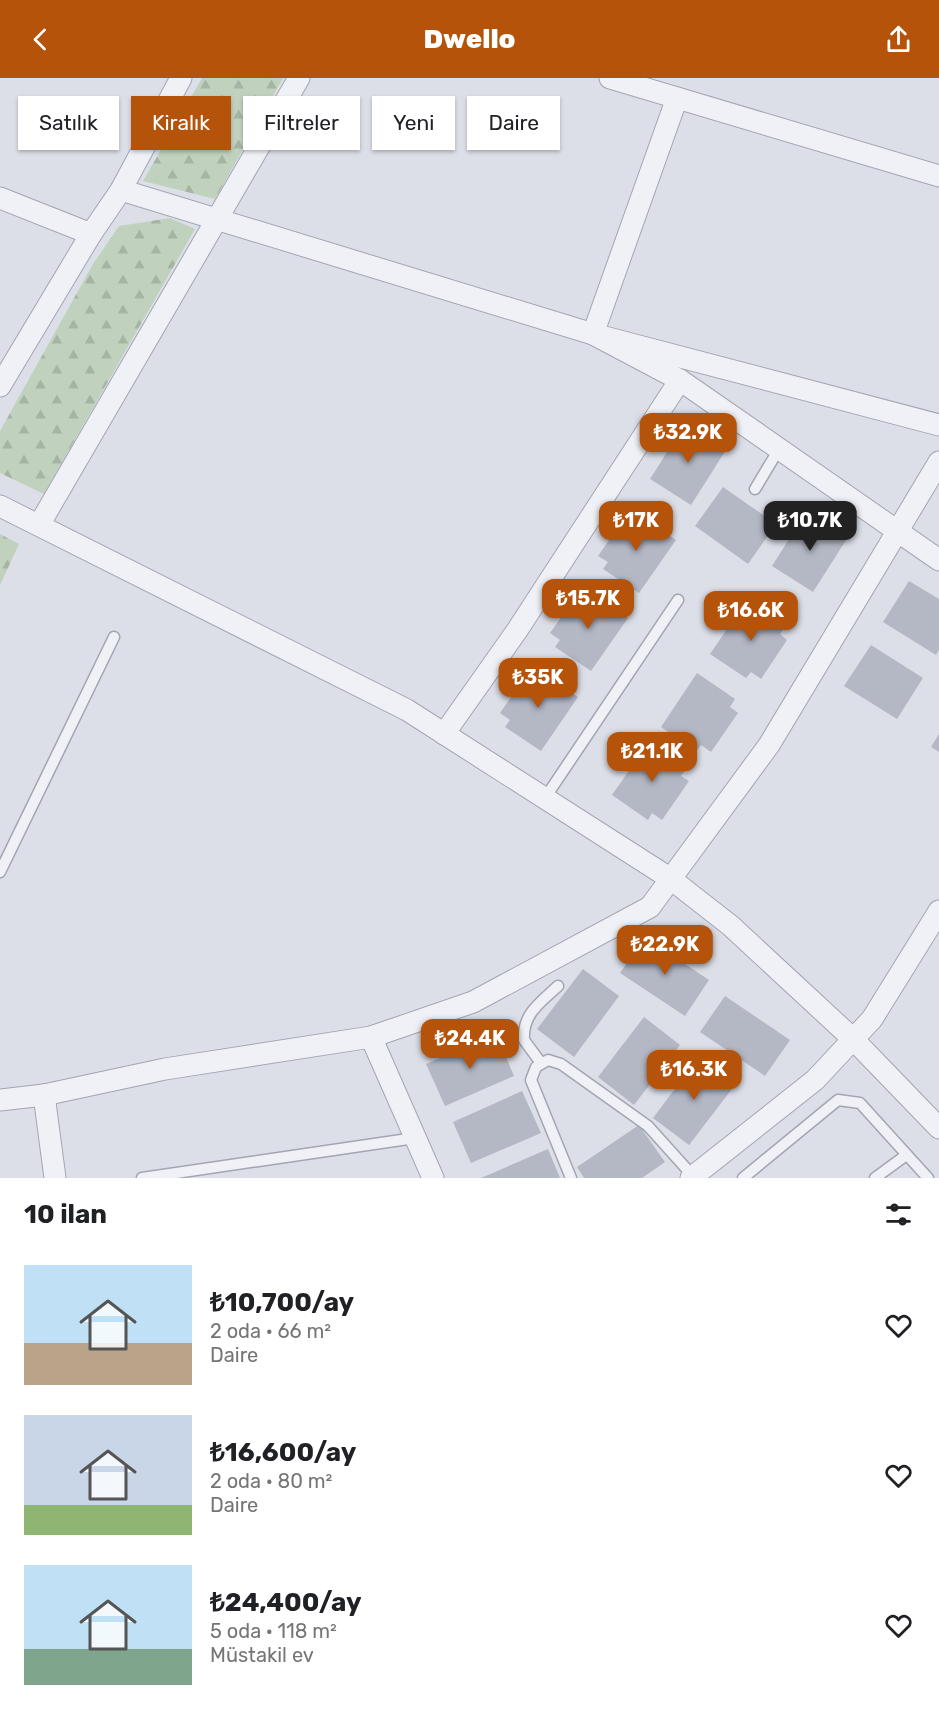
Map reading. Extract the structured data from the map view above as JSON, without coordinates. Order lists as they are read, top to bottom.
{
  "page": {
    "header": "Dwello",
    "chip": [
      "Satılık",
      "Kiralık",
      "Filtreler",
      "Yeni",
      "Daire"
    ],
    "price": [
      "₺32.9K",
      "₺17K",
      "₺10.7K",
      "₺15.7K",
      "₺16.6K",
      "₺35K",
      "₺21.1K",
      "₺22.9K",
      "₺24.4K",
      "₺16.3K"
    ],
    "heading": "10 ilan",
    "list": [
      {
        "name": "₺10,700/ay",
        "note": "2 oda · 66 m² · Daire"
      },
      {
        "name": "₺16,600/ay",
        "note": "2 oda · 80 m² · Daire"
      },
      {
        "name": "₺24,400/ay",
        "note": "5 oda · 118 m² · Müstakil ev"
      }
    ]
  }
}
